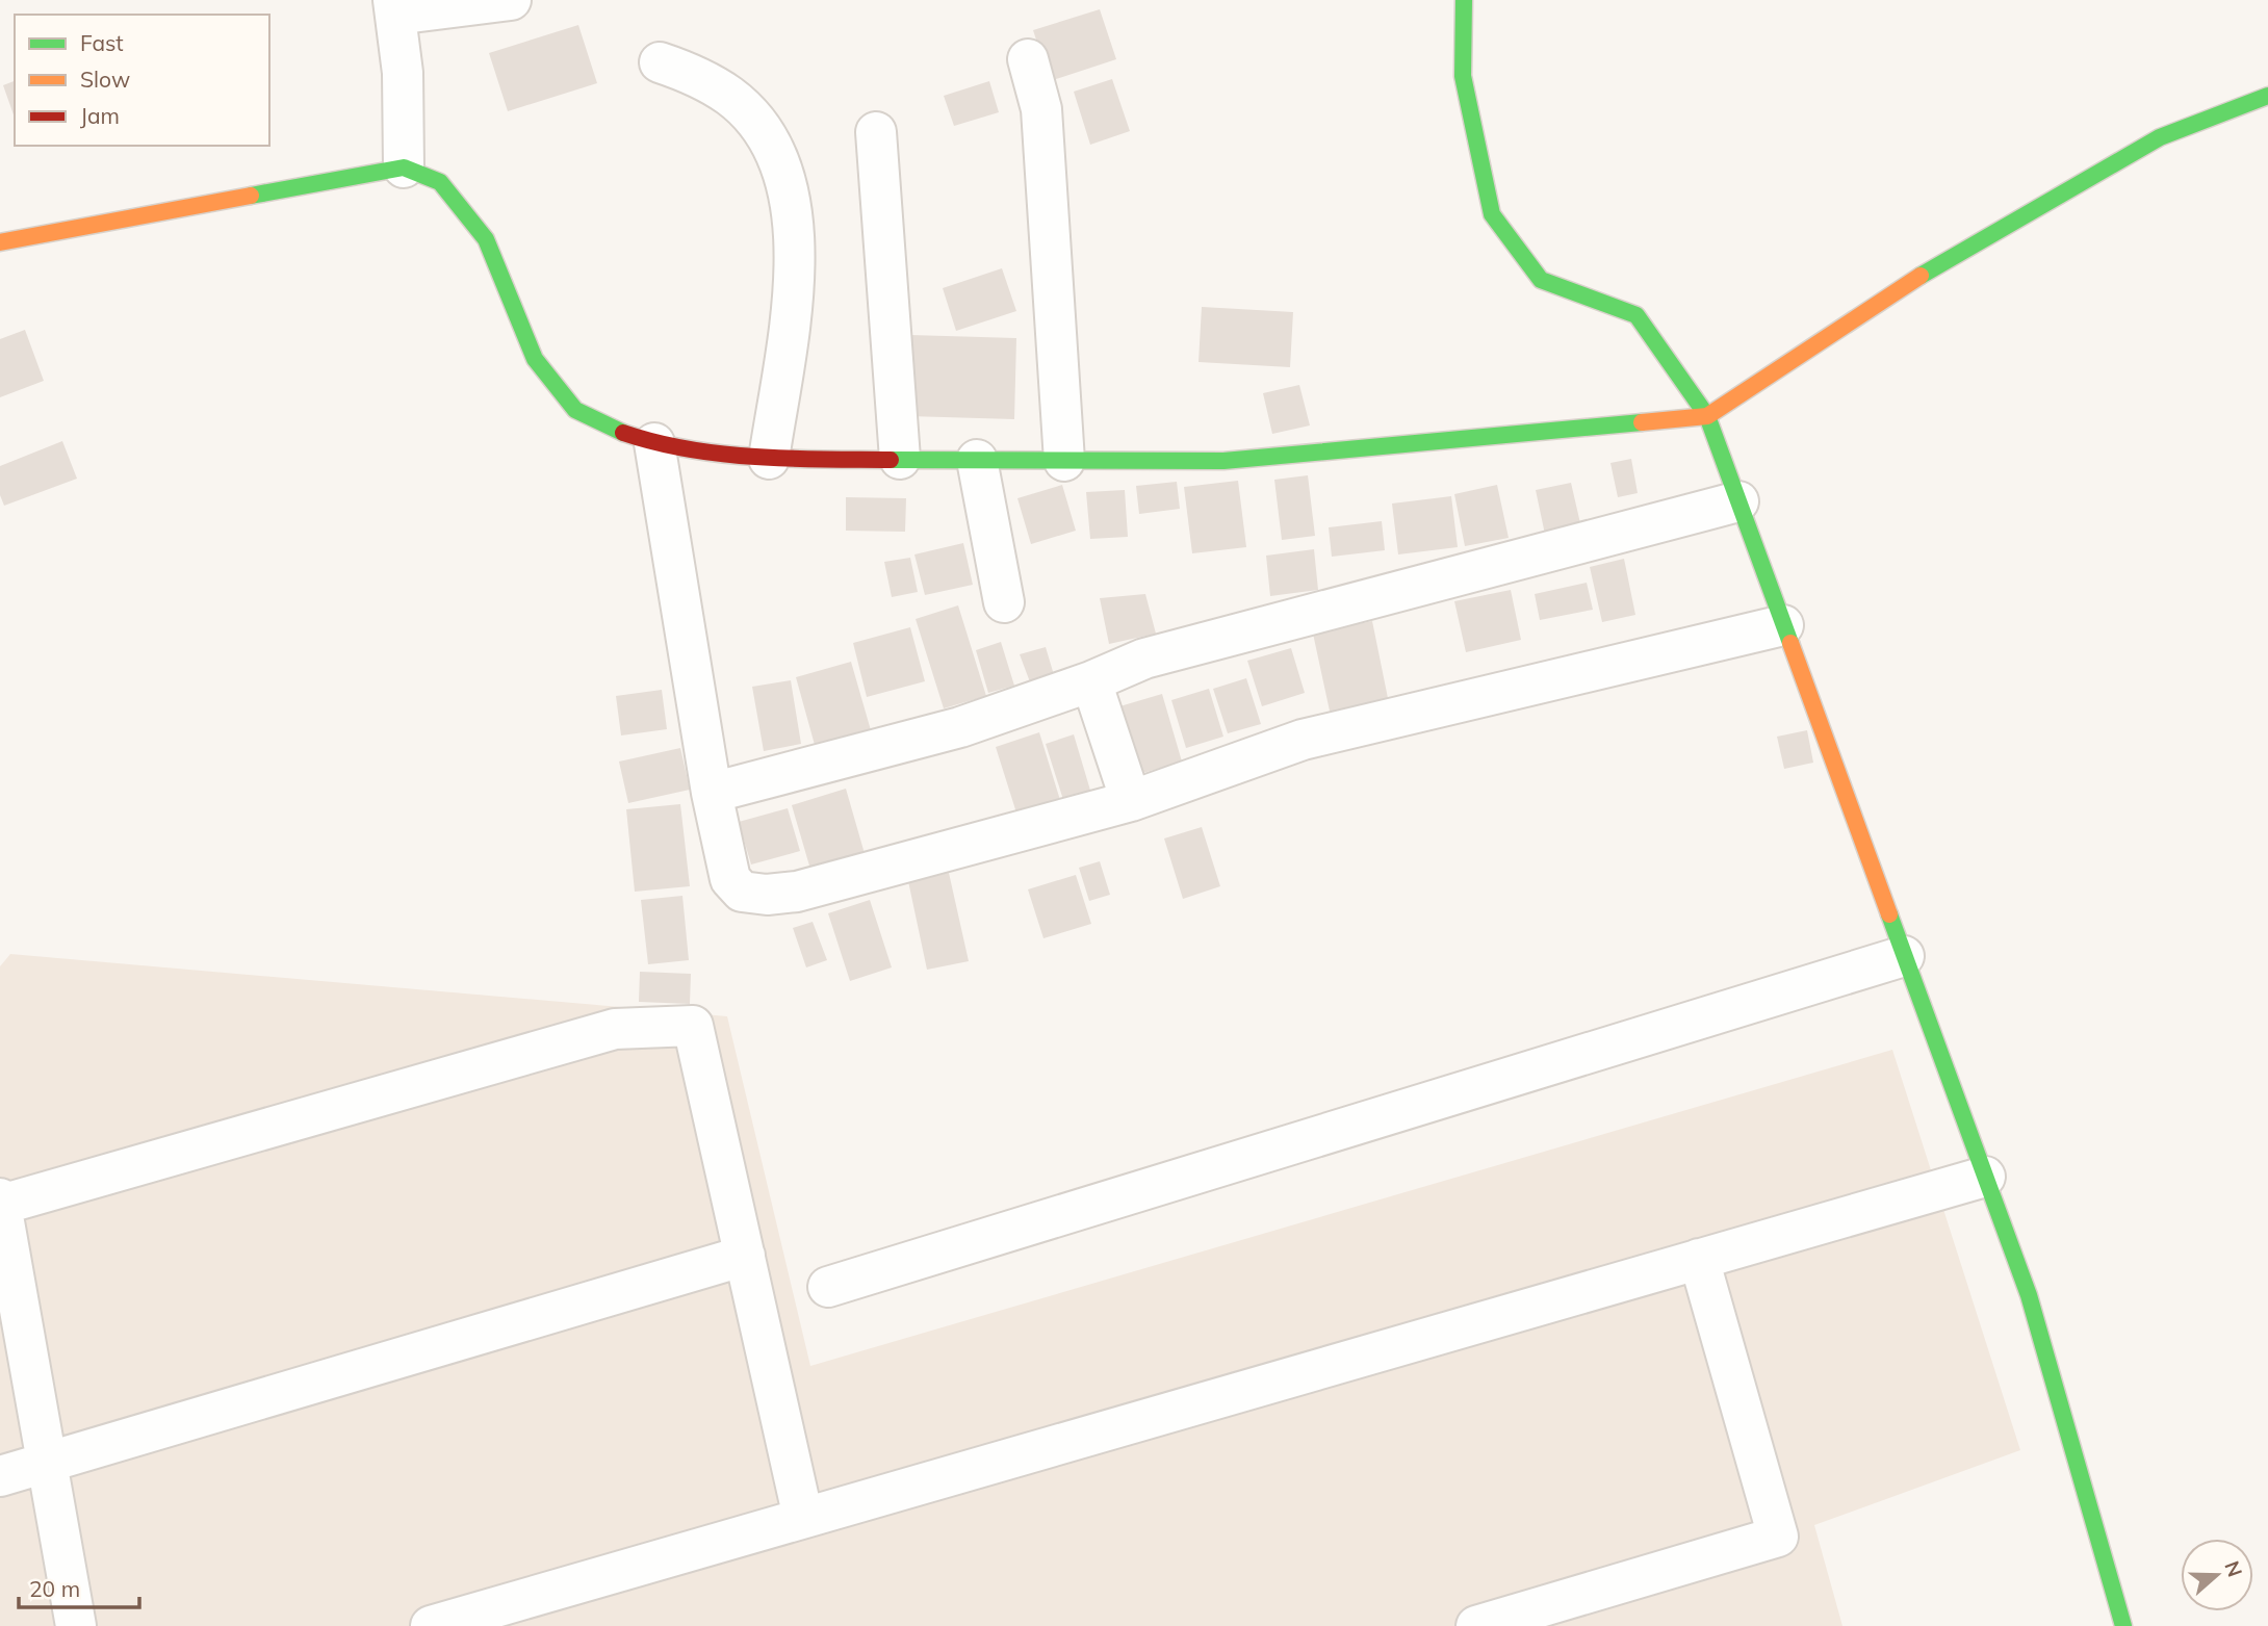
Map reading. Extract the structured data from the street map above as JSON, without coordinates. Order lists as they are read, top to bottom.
{
  "legend": ["Fast", "Slow", "Jam"],
  "scale_bar": "20 m",
  "north": "right"
}
